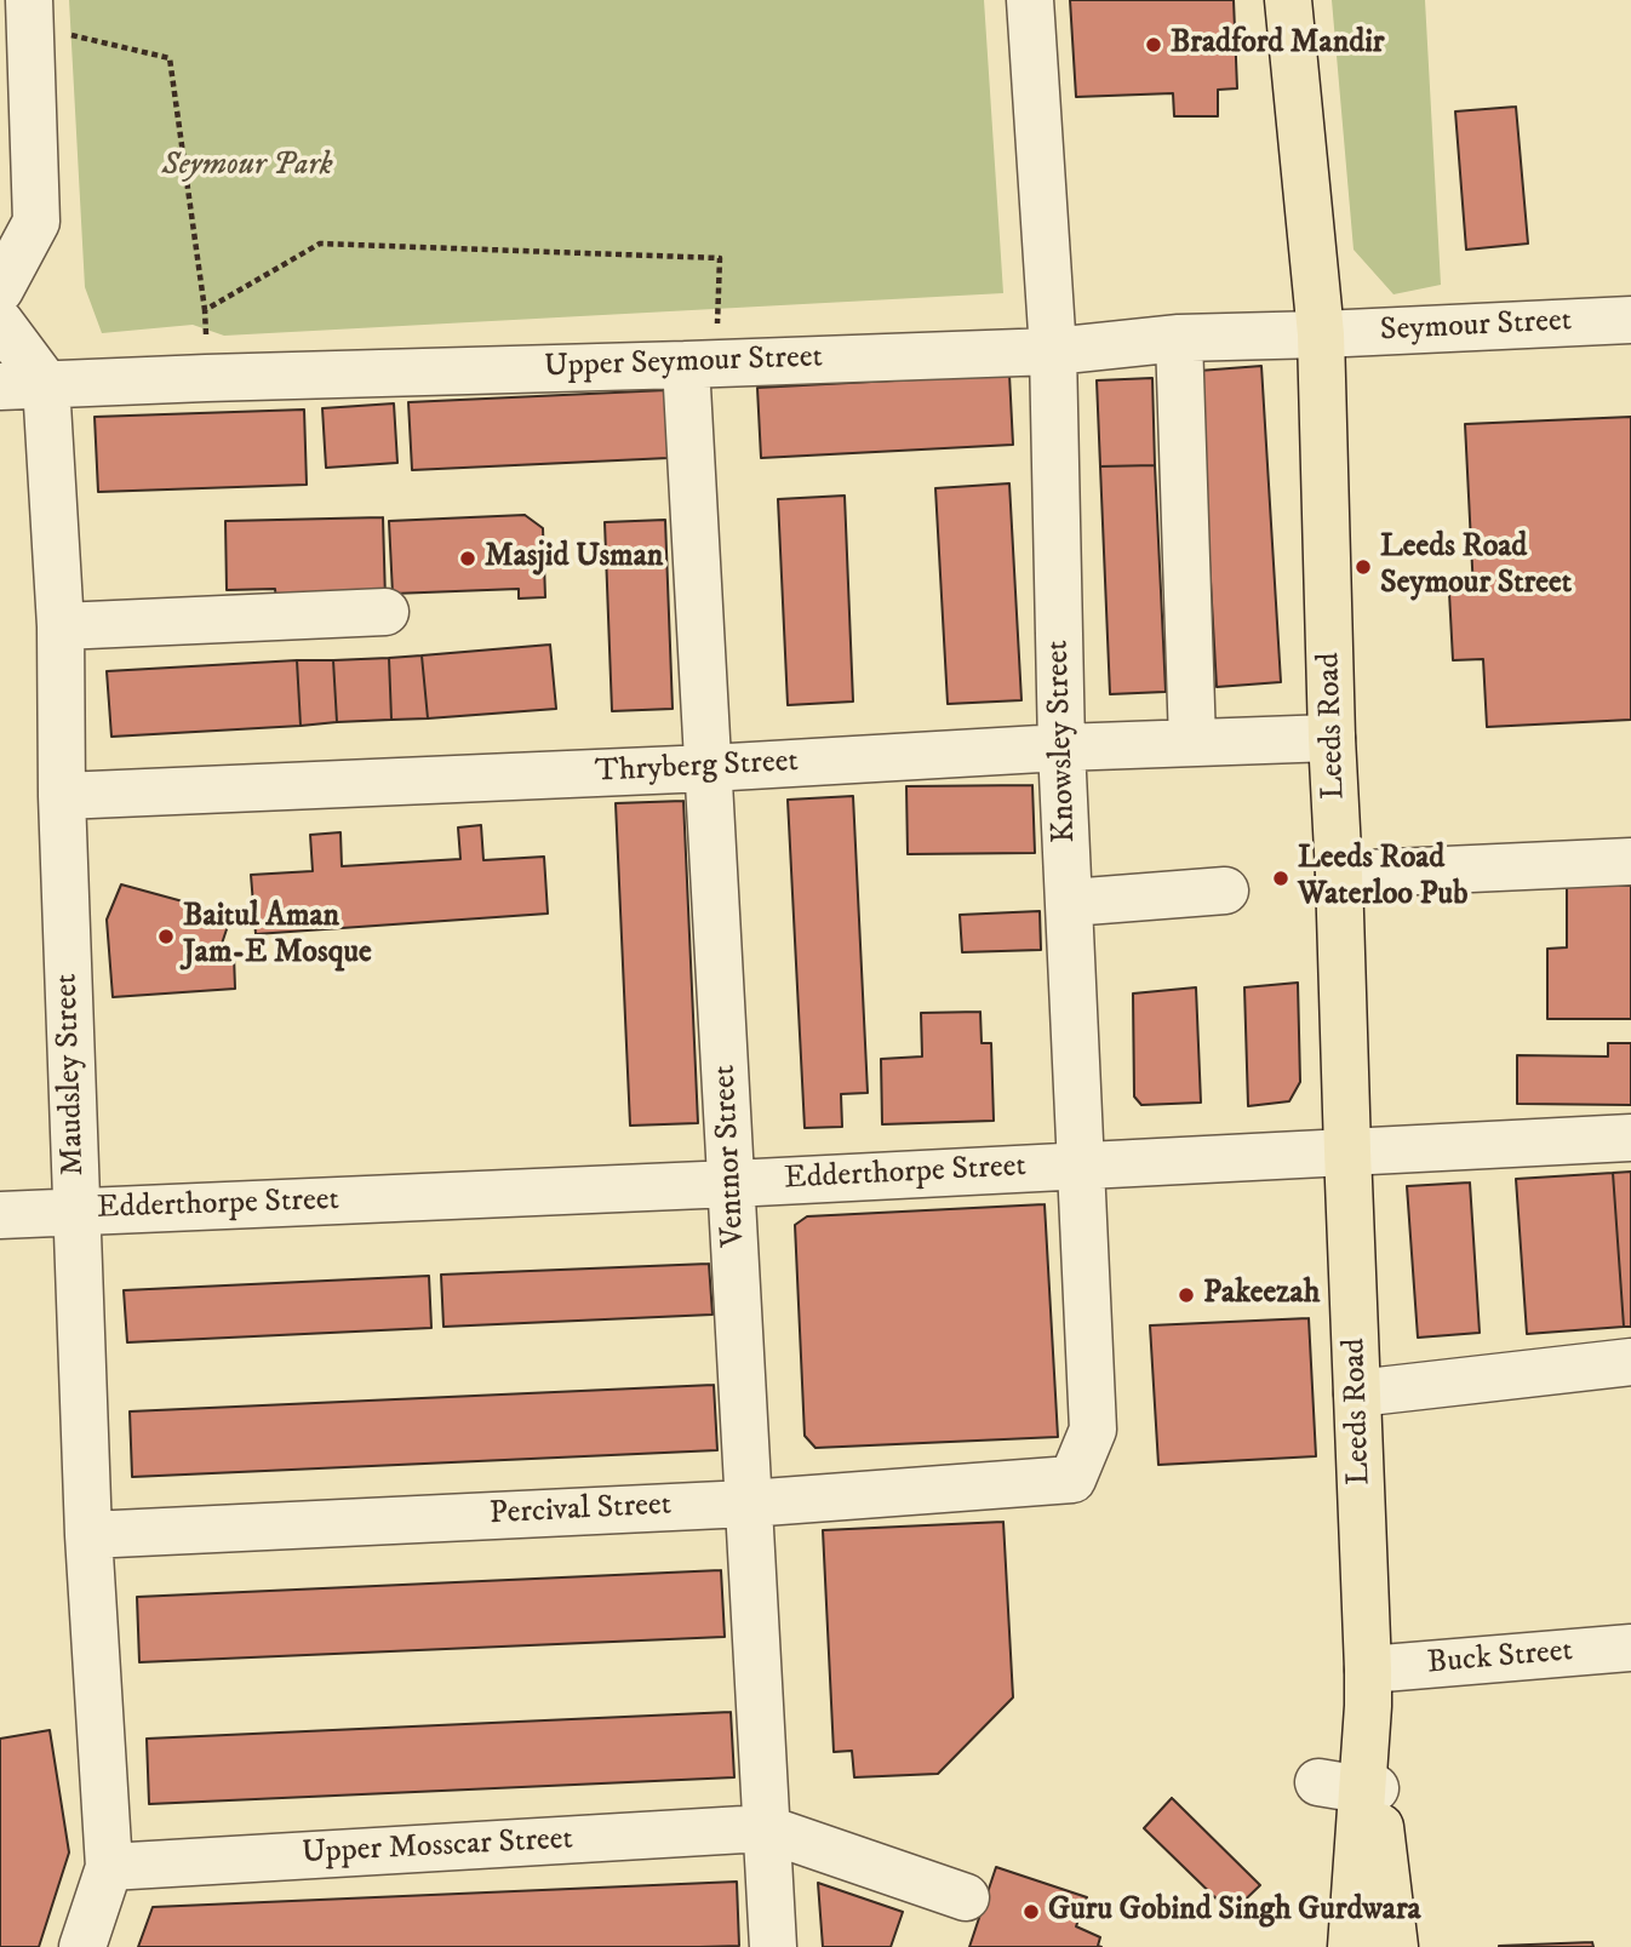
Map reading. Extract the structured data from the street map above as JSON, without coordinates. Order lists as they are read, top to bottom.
{
  "streets": {
    "main road": ["Leeds Road"],
    "street": [
      "Seymour Street",
      "Upper Seymour Street",
      "Knowsley Street",
      "Thryberg Street",
      "Maudsley Street",
      "Ventnor Street",
      "Edderthorpe Street",
      "Percival Street",
      "Buck Street",
      "Upper Mosscar Street"
    ]
  },
  "crossings": [
    ["Seymour Street", "Upper Seymour Street"],
    ["Seymour Street", "Leeds Road"],
    ["Upper Seymour Street", "Leeds Road"],
    ["Upper Seymour Street", "Knowsley Street"],
    ["Upper Seymour Street", "Maudsley Street"],
    ["Upper Seymour Street", "Ventnor Street"],
    ["Leeds Road", "Thryberg Street"],
    ["Leeds Road", "Edderthorpe Street"],
    ["Leeds Road", "Buck Street"],
    ["Knowsley Street", "Thryberg Street"],
    ["Knowsley Street", "Edderthorpe Street"],
    ["Knowsley Street", "Percival Street"],
    ["Thryberg Street", "Maudsley Street"],
    ["Thryberg Street", "Ventnor Street"],
    ["Maudsley Street", "Edderthorpe Street"],
    ["Maudsley Street", "Percival Street"],
    ["Maudsley Street", "Upper Mosscar Street"],
    ["Ventnor Street", "Edderthorpe Street"],
    ["Ventnor Street", "Percival Street"],
    ["Ventnor Street", "Upper Mosscar Street"]
  ],
  "parks": ["Seymour Park"],
  "places": [
    "Bradford Mandir",
    "Masjid Usman",
    "Leeds Road Seymour Street",
    "Leeds Road Waterloo Pub",
    "Baitul Aman Jam-E Mosque",
    "Pakeezah",
    "Guru Gobind Singh Gurdwara"
  ]
}
